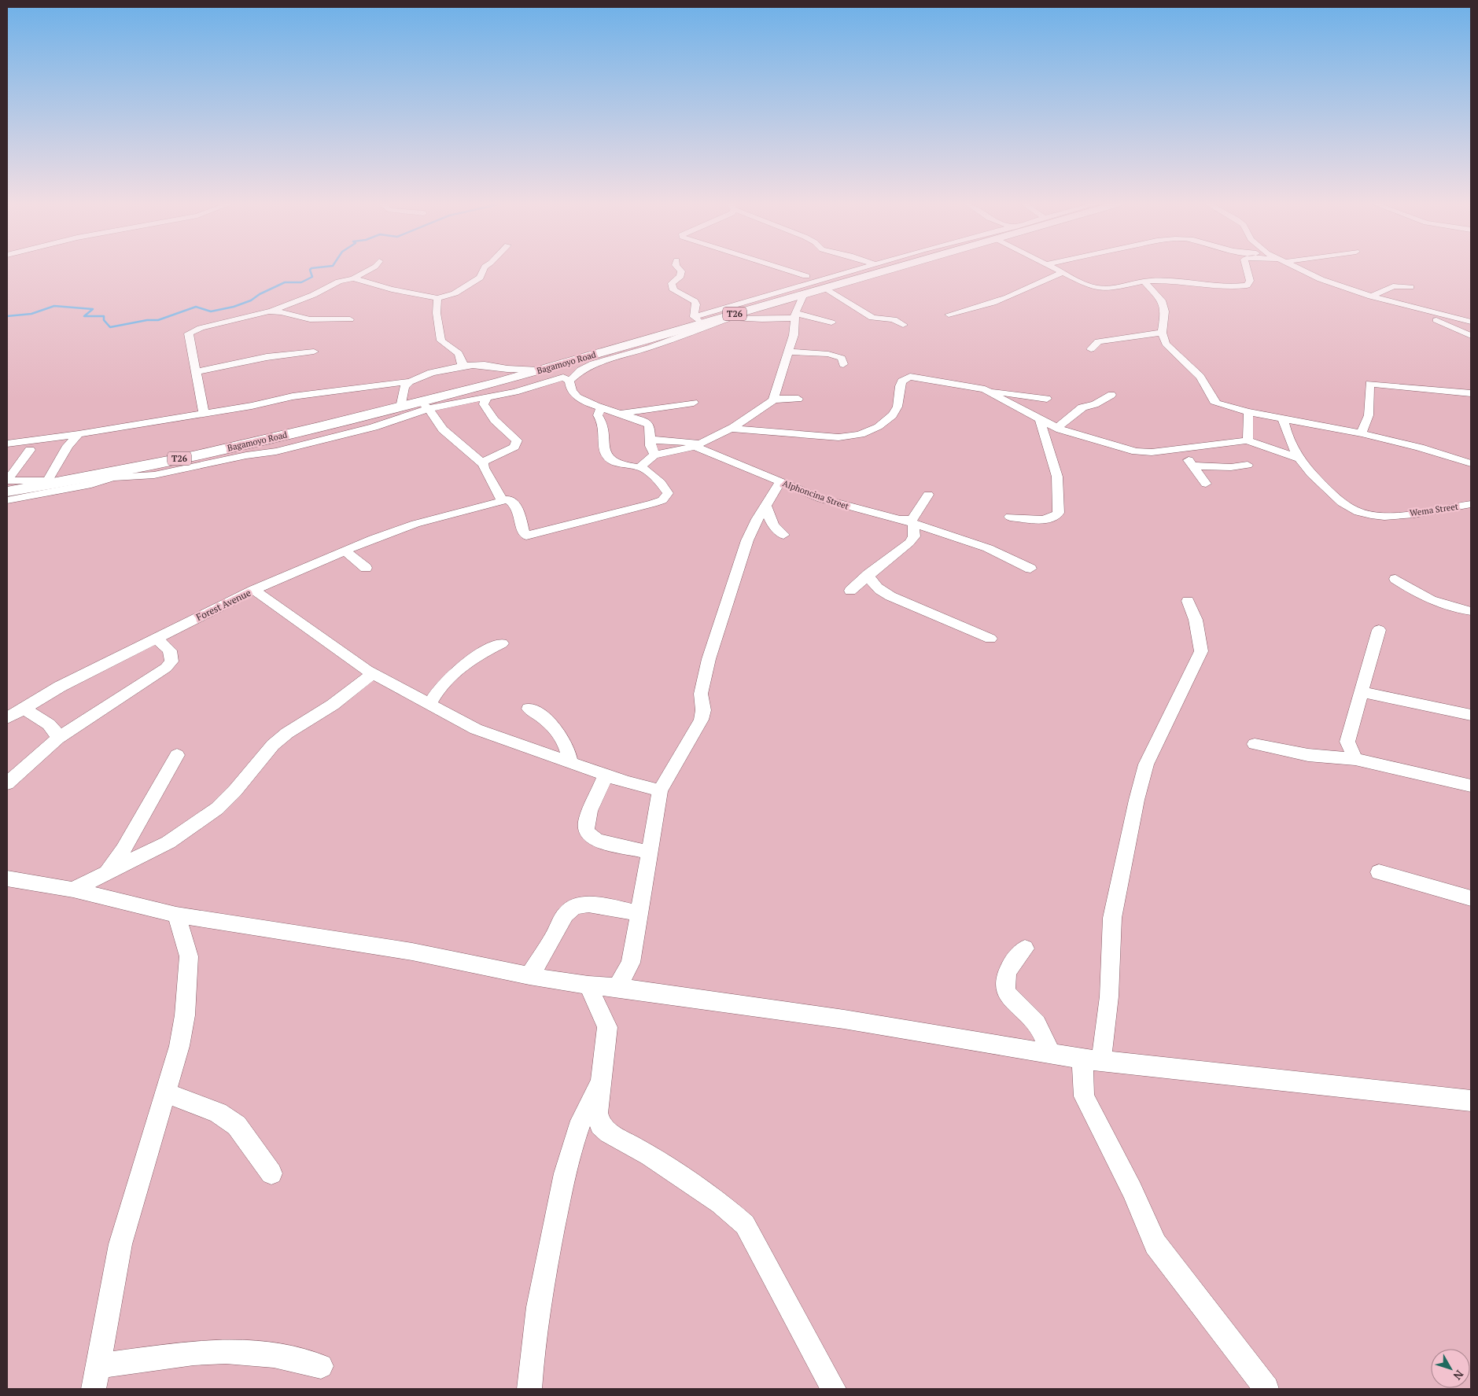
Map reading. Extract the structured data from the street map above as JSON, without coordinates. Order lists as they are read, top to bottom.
{
  "streets": {
    "highway": ["T26", "Bagamoyo Road"],
    "street": ["Alphoncina Street", "Wema Street", "Forest Avenue"]
  },
  "north": "bottom right"
}
